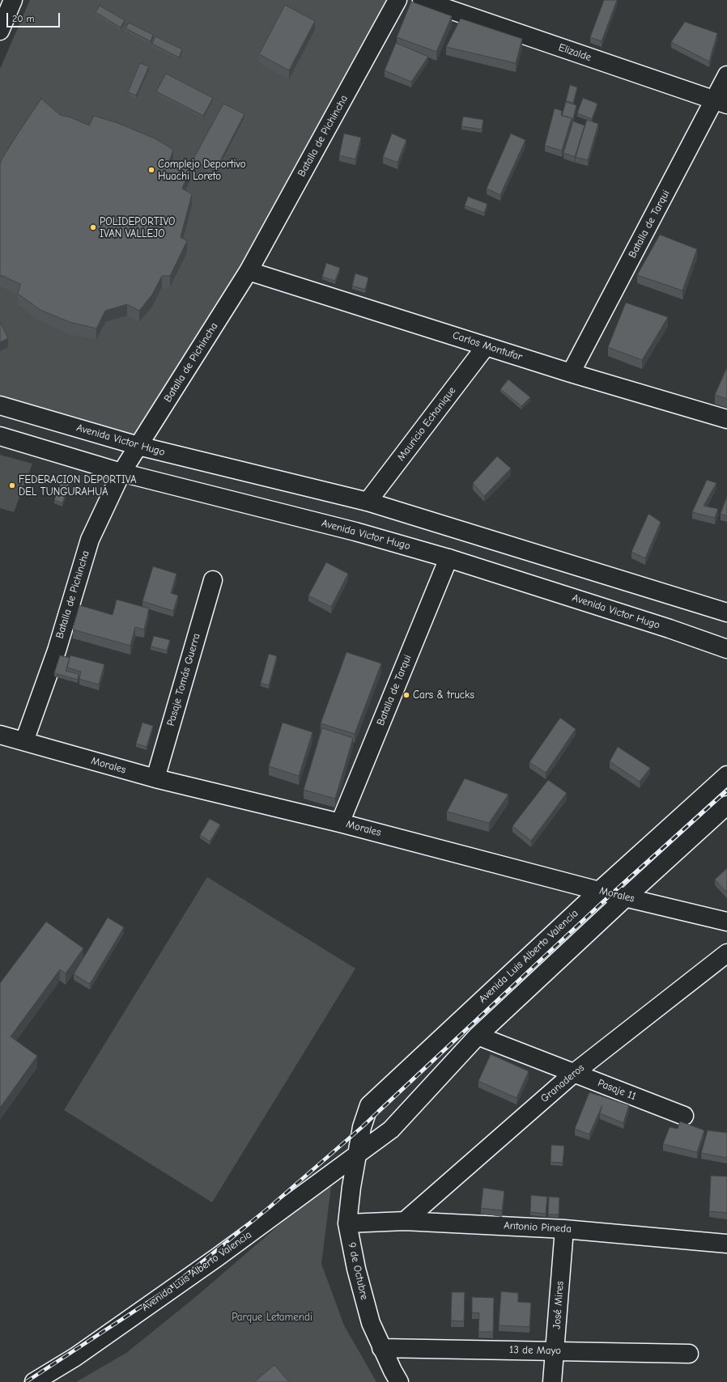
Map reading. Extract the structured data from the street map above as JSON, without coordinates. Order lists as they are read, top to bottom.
{
  "streets": {
    "street": [
      "Elizalde",
      "Batalla de Pichincha",
      "Batalla de Tarqui",
      "Carlos Montufar",
      "Mauricio Echanique",
      "Avenida Victor Hugo",
      "Pasaje Tomás Guerra",
      "Morales",
      "Avenida Luis Alberto Valencia",
      "Granaderos",
      "Pasaje 11",
      "Antonio Pineda",
      "9 de Octubre",
      "José Mires",
      "13 de Mayo"
    ]
  },
  "crossings": [
    ["Elizalde", "Batalla de Tarqui"],
    ["Batalla de Pichincha", "Carlos Montufar"],
    ["Batalla de Pichincha", "Avenida Victor Hugo"],
    ["Batalla de Pichincha", "Morales"],
    ["Batalla de Tarqui", "Carlos Montufar"],
    ["Batalla de Tarqui", "Avenida Victor Hugo"],
    ["Batalla de Tarqui", "Morales"],
    ["Carlos Montufar", "Mauricio Echanique"],
    ["Mauricio Echanique", "Avenida Victor Hugo"],
    ["Pasaje Tomás Guerra", "Morales"],
    ["Morales", "Avenida Luis Alberto Valencia"],
    ["Avenida Luis Alberto Valencia", "Pasaje 11"],
    ["Avenida Luis Alberto Valencia", "9 de Octubre"],
    ["Granaderos", "Pasaje 11"],
    ["Granaderos", "Antonio Pineda"],
    ["Antonio Pineda", "9 de Octubre"],
    ["Antonio Pineda", "José Mires"],
    ["9 de Octubre", "13 de Mayo"],
    ["José Mires", "13 de Mayo"]
  ],
  "parks": ["Parque Letamendi"],
  "places": [
    "Complejo Deportivo Huachi Loreto",
    "POLIDEPORTIVO IVAN VALLEJO",
    "FEDERACION DEPORTIVA DEL TUNGURAHUA",
    "Cars & trucks"
  ],
  "scale_bar": "20 m"
}
